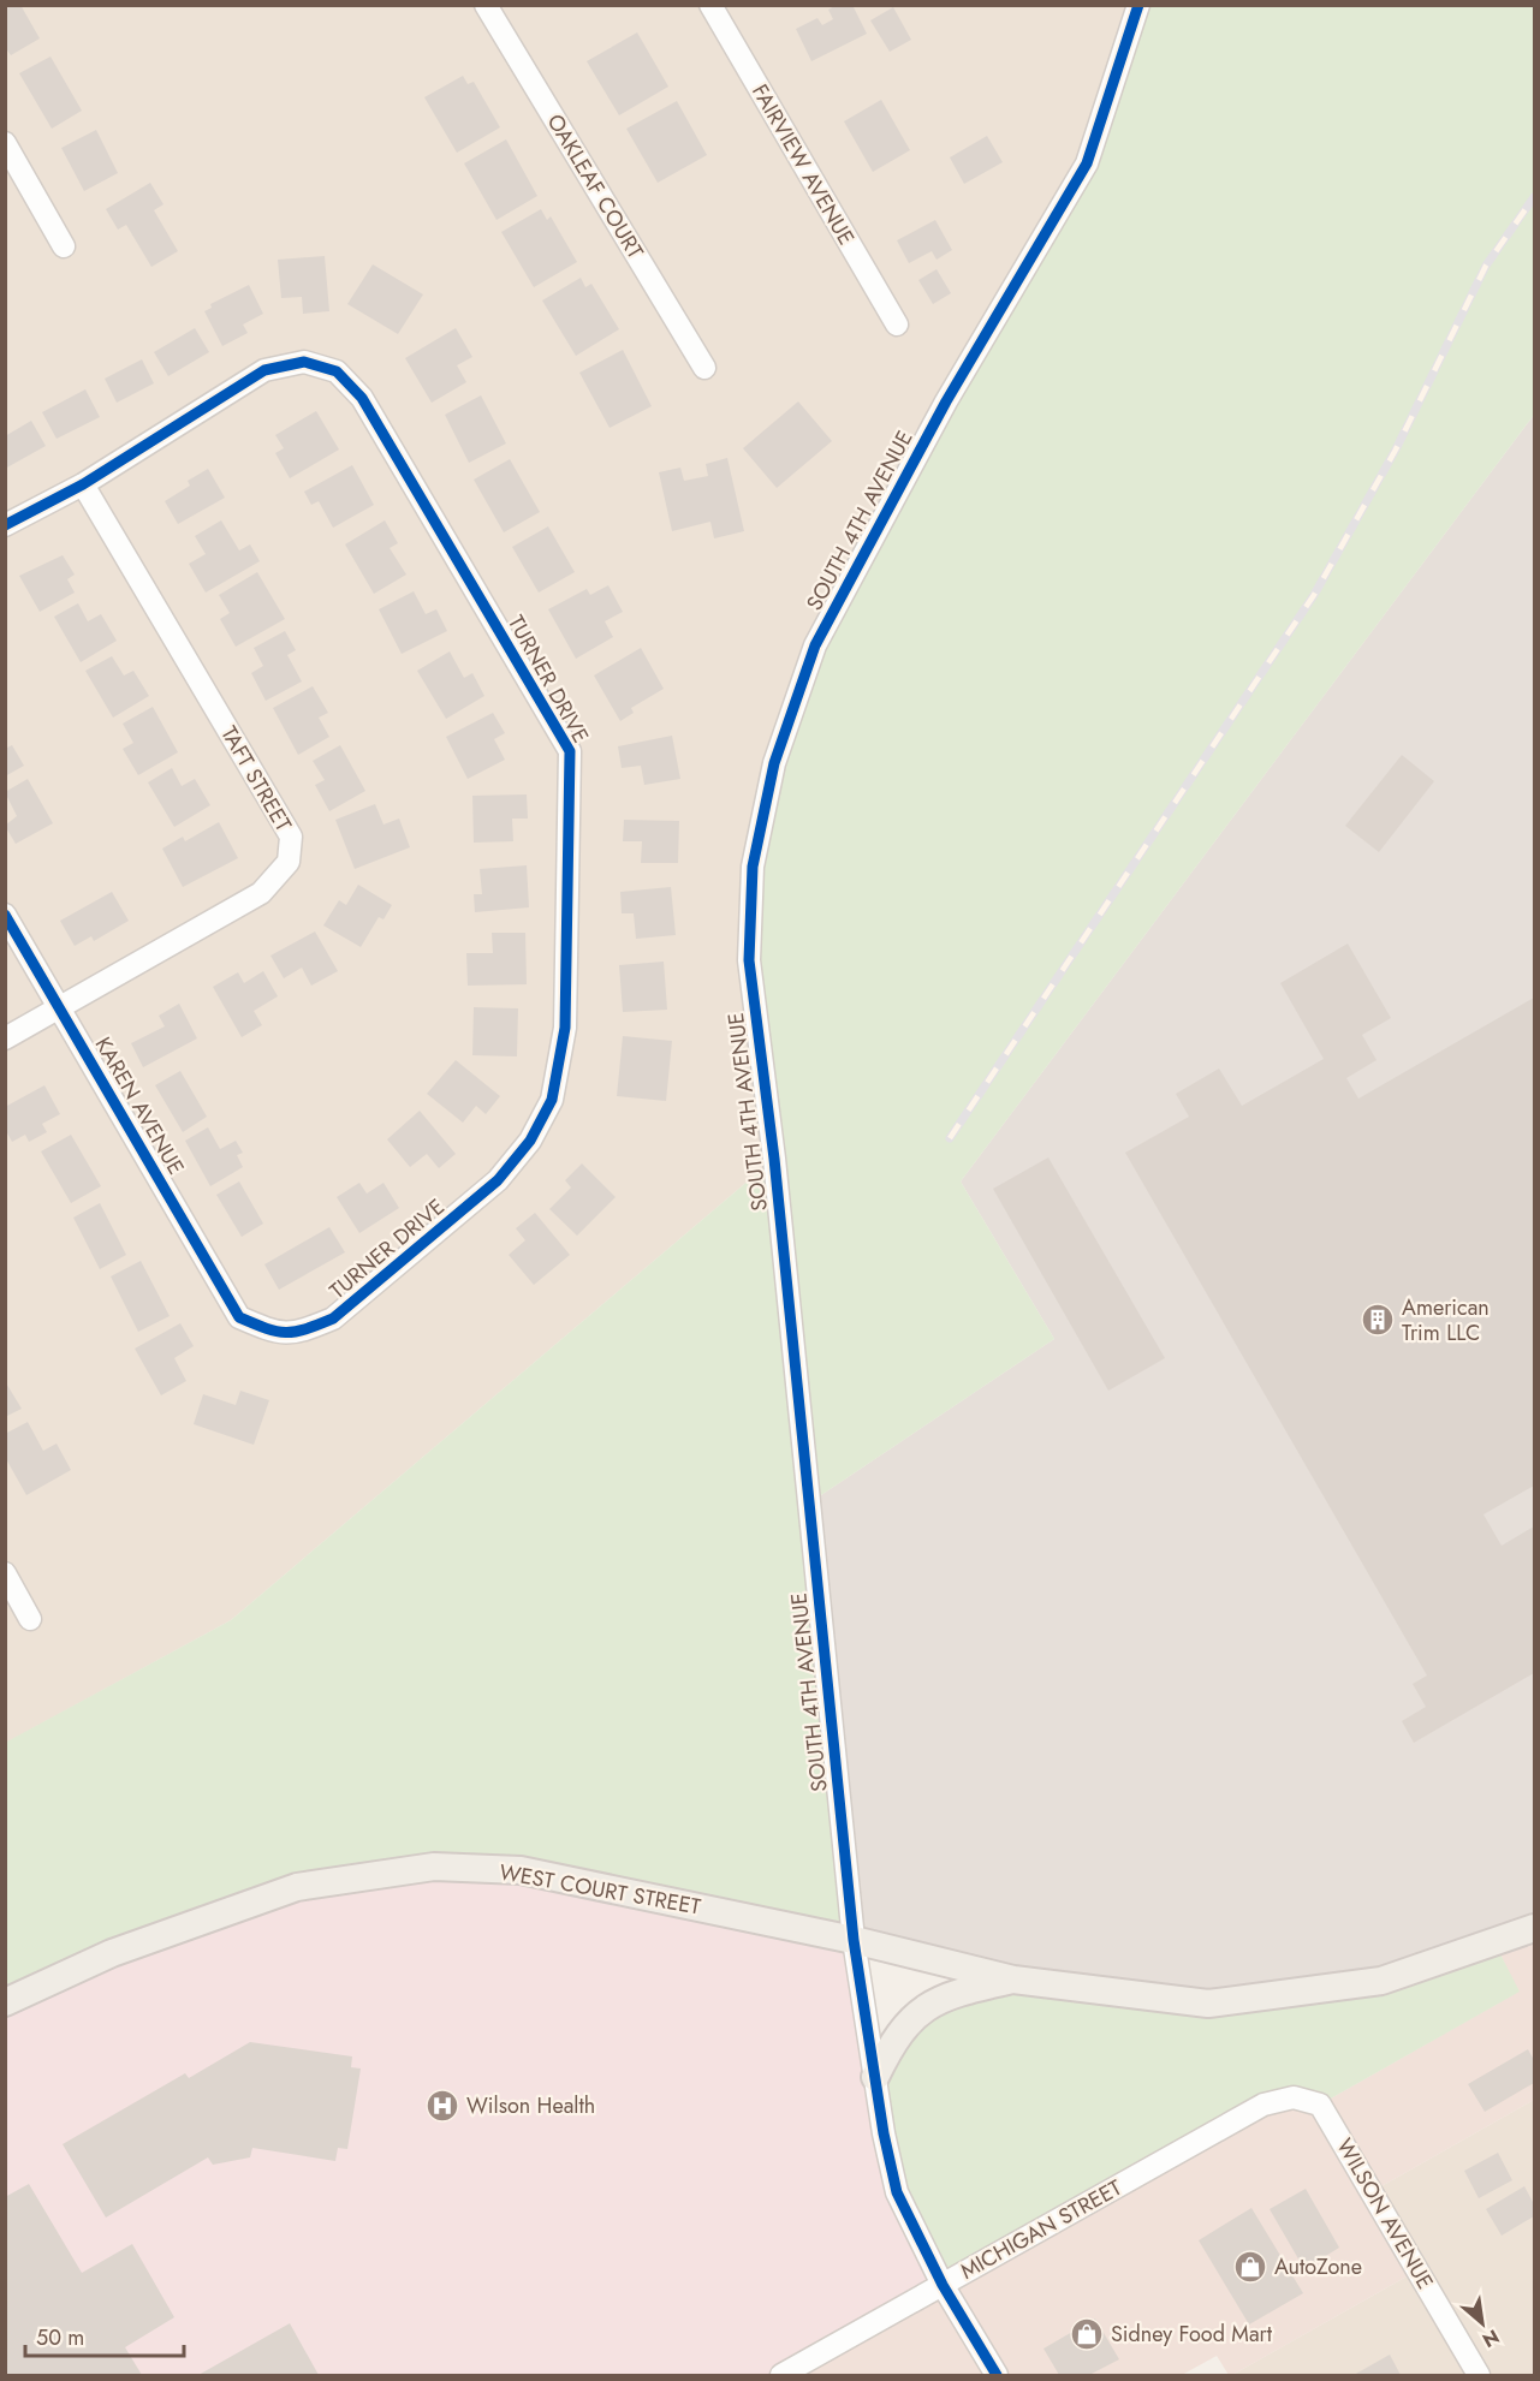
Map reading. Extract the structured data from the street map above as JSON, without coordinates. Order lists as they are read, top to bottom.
{
  "streets": {
    "main road": ["WEST COURT STREET"],
    "street": [
      "FAIRVIEW AVENUE",
      "OAKLEAF COURT",
      "SOUTH 4TH AVENUE",
      "TURNER DRIVE",
      "TAFT STREET",
      "KAREN AVENUE",
      "WILSON AVENUE",
      "MICHIGAN STREET"
    ]
  },
  "crossings": [
    ["SOUTH 4TH AVENUE", "WEST COURT STREET"],
    ["SOUTH 4TH AVENUE", "MICHIGAN STREET"],
    ["TURNER DRIVE", "TAFT STREET"],
    ["TURNER DRIVE", "KAREN AVENUE"],
    ["TAFT STREET", "KAREN AVENUE"],
    ["WILSON AVENUE", "MICHIGAN STREET"]
  ],
  "places": {
    "building": ["American Trim LLC"],
    "hospital": ["Wilson Health"],
    "shop": ["AutoZone", "Sidney Food Mart"]
  },
  "scale_bar": "50 m",
  "north": "bottom right"
}
